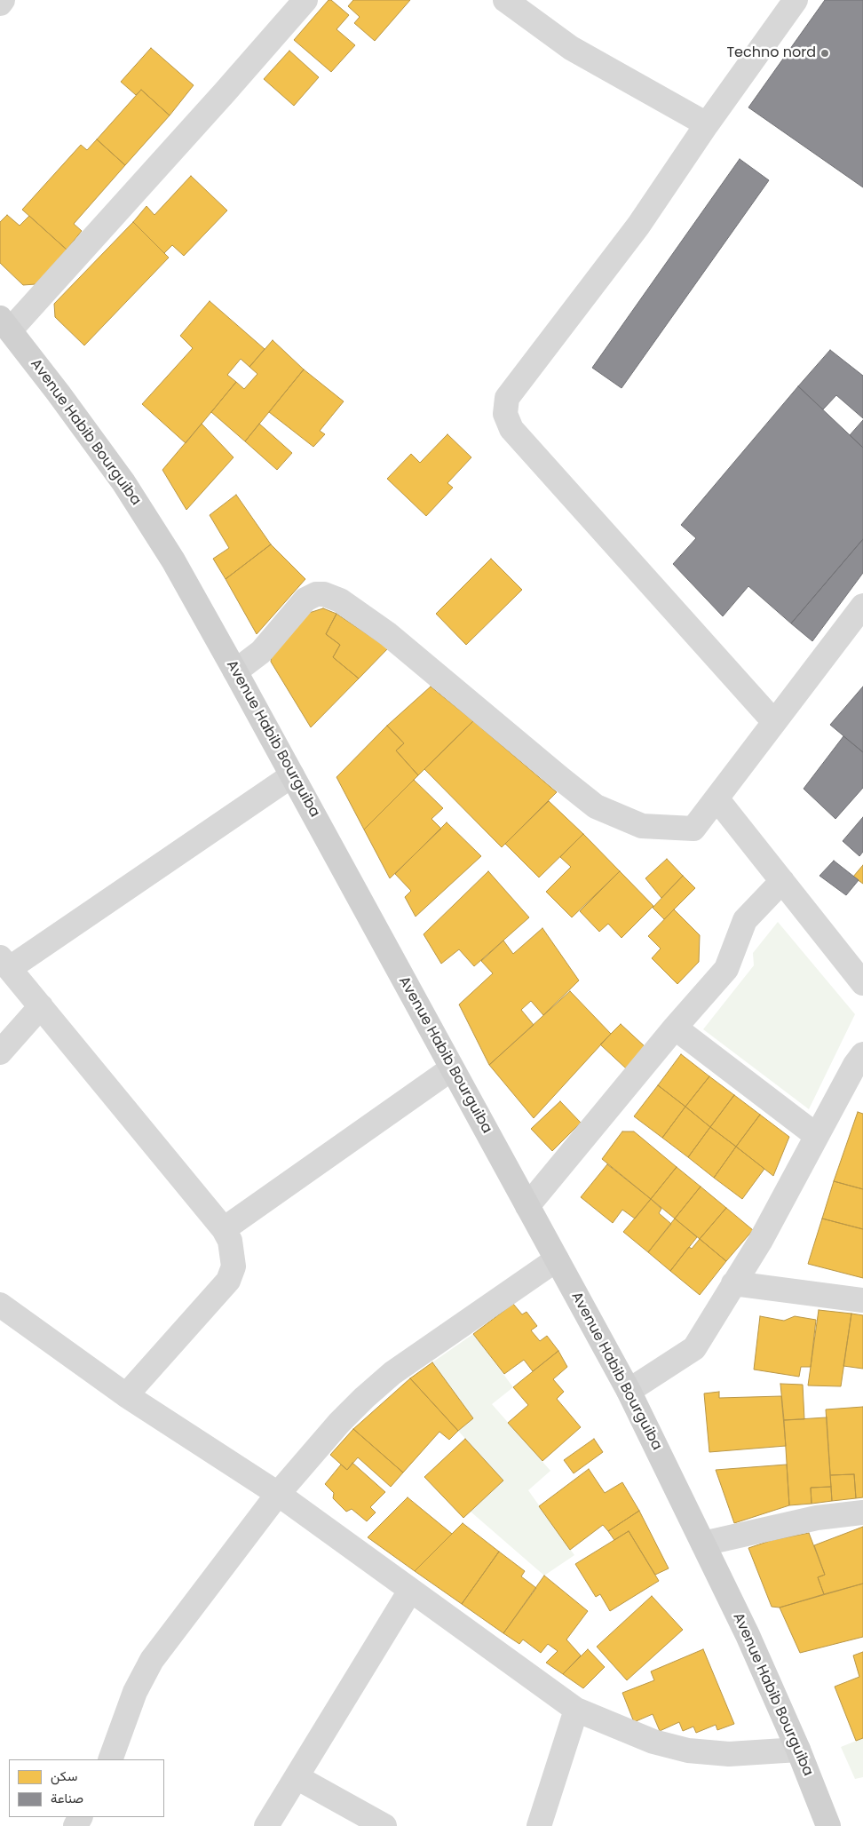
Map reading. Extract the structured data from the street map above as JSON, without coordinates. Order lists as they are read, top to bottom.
{
  "streets": {
    "street": ["Avenue Habib Bourguiba"]
  },
  "places": ["Techno nord"],
  "legend": ["سكن", "صناعة"]
}
